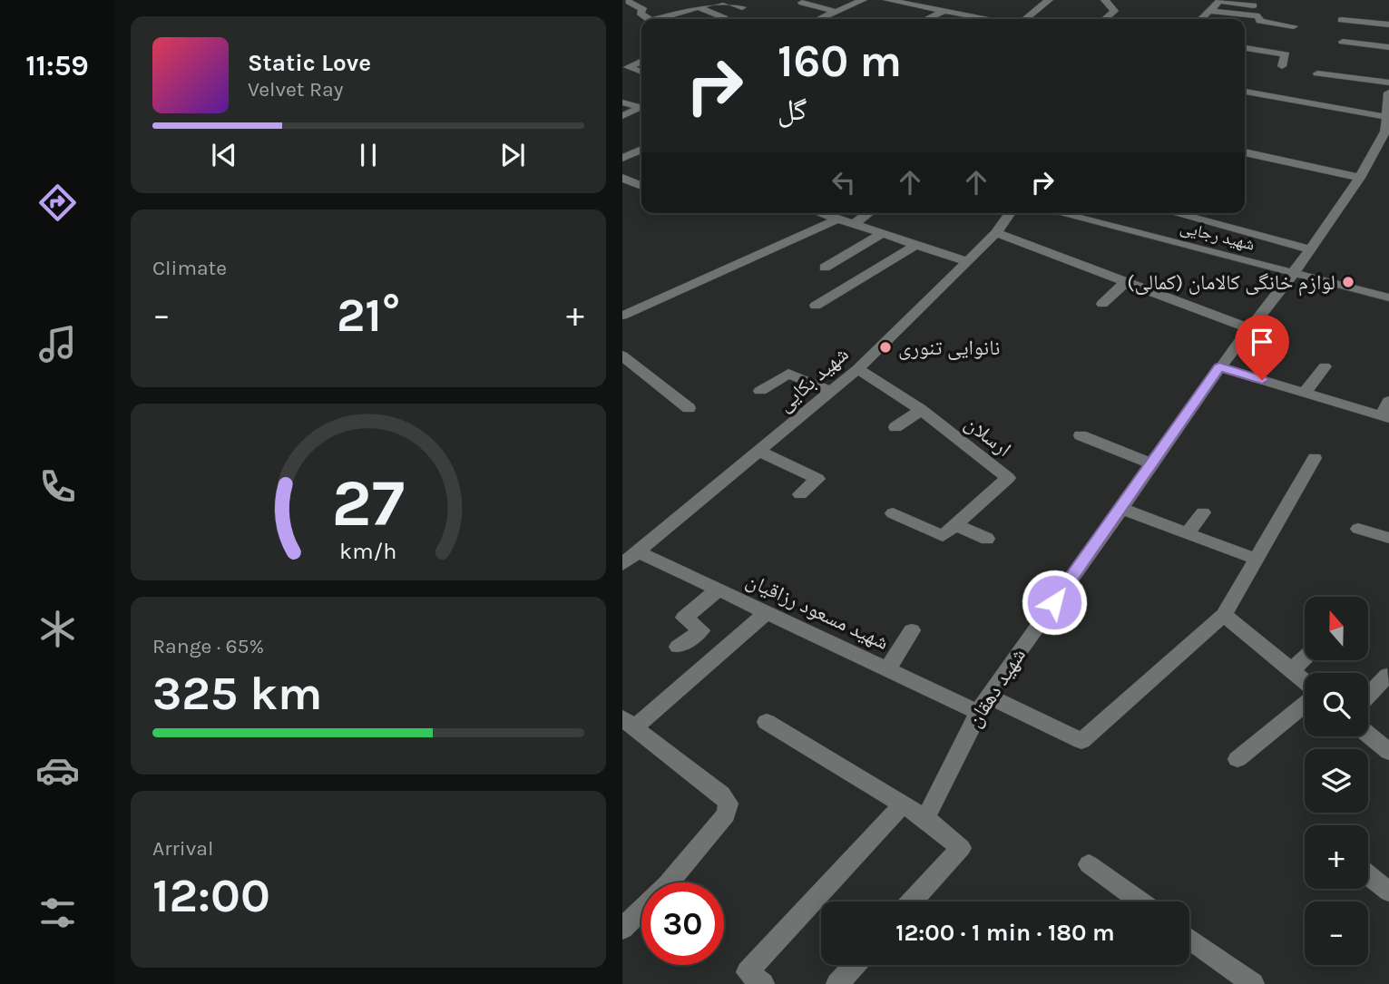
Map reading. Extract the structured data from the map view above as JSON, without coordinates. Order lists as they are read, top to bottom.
{
  "streets": {
    "street": [
      "شهید رجایی",
      "شهید بکایی",
      "ارسلان",
      "شهید مسعود رزاقیان",
      "شهید دهقان"
    ]
  },
  "crossings": [
    ["شهید رجایی", "شهید دهقان"],
    ["شهید بکایی", "ارسلان"],
    ["شهید بکایی", "شهید مسعود رزاقیان"],
    ["شهید مسعود رزاقیان", "شهید دهقان"]
  ],
  "places": ["لوازم خانگی کالامان (کمالی)", "نانوایی تنوری"],
  "north": "top",
  "page": {
    "tabs": "11:59",
    "turn": ["160 m", "گل"],
    "song": ["Static Love", "Velvet Ray"],
    "tile": [
      "Climate",
      ["Range · 65%", "325 km"],
      ["Arrival", "12:00"]
    ],
    "heat": ["−", "21°", "+"],
    "map_buttons": ["+", "−"],
    "limit": "30",
    "trip": "12:00 · 1 min · 180 m",
    "gauge": ["27", "km/h"]
  }
}
